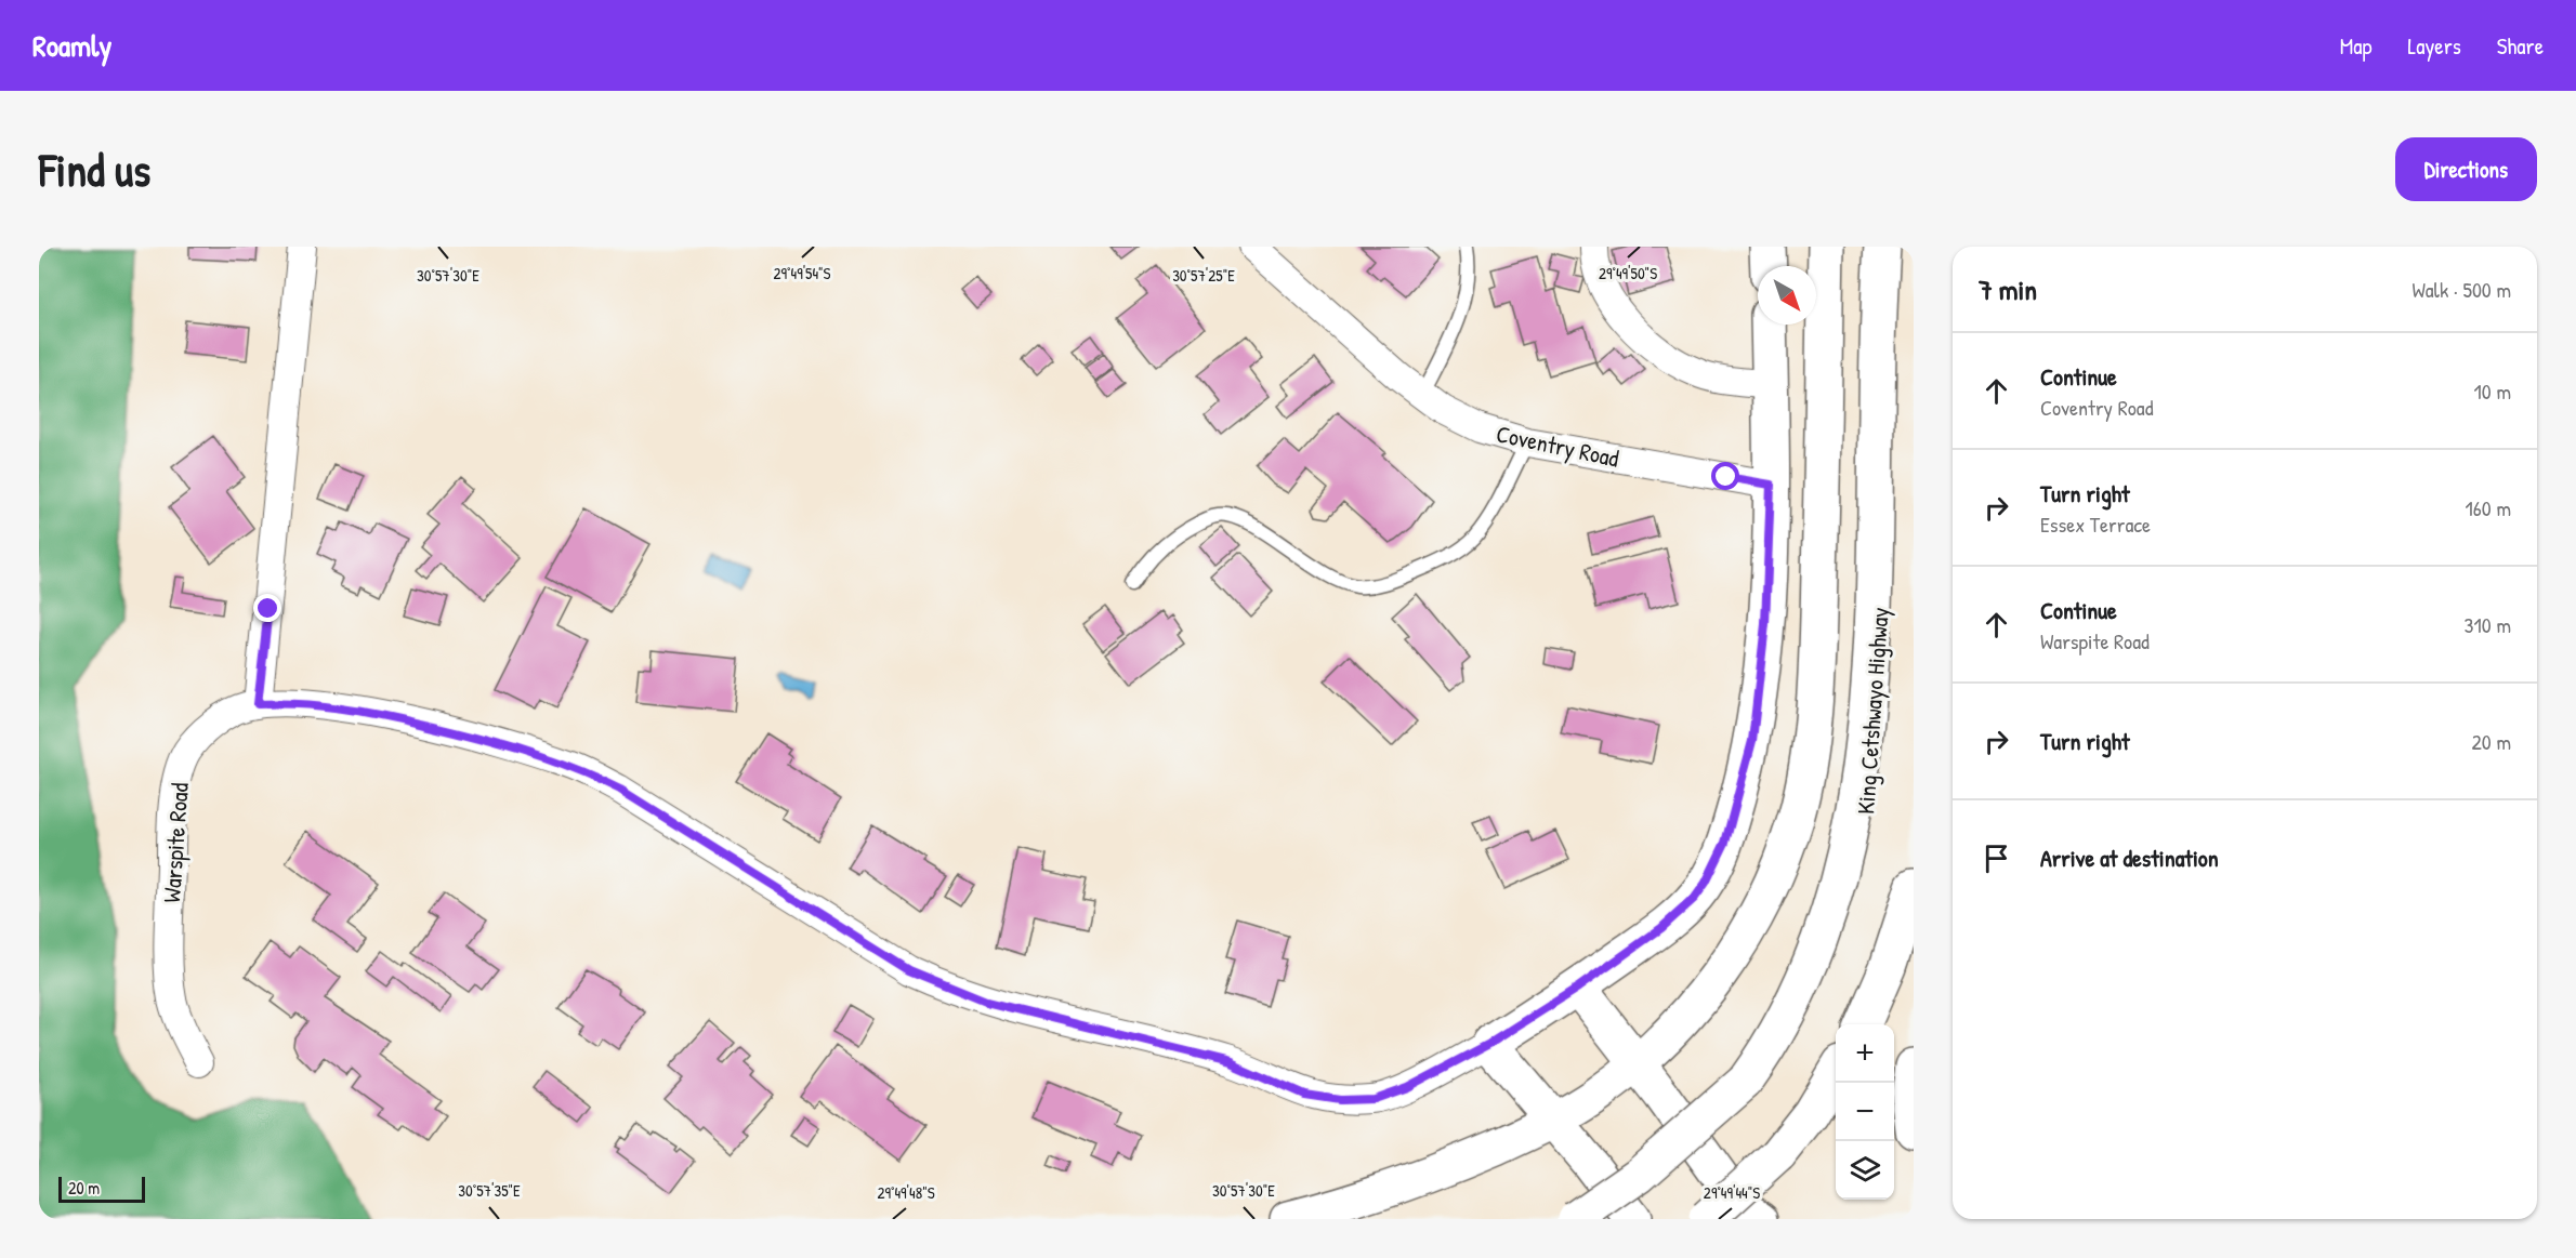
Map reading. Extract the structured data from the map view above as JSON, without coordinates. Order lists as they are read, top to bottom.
{
  "streets": {
    "main road": ["King Cetshwayo Highway"],
    "street": ["Coventry Road", "Warspite Road"]
  },
  "scale_bar": "20 m",
  "north": "bottom right",
  "page": {
    "header": "Roamly",
    "nav": ["Map", "Layers", "Share"],
    "buttons": "Directions",
    "title": "Find us",
    "heading": ["7 min", "Walk · 500 m"],
    "list": [
      ["Continue", "Coventry Road", "10 m"],
      ["Turn right", "Essex Terrace", "160 m"],
      ["Continue", "Warspite Road", "310 m"],
      ["Turn right", "20 m"],
      "Arrive at destination"
    ],
    "map_buttons": ["+", "−"],
    "scale": "20 m"
  },
  "coordinates": [
    "29°49'54\"S",
    "29°49'50\"S",
    "30°57'30\"E",
    "30°57'25\"E",
    "30°57'35\"E",
    "29°49'48\"S",
    "29°49'44\"S"
  ]
}
